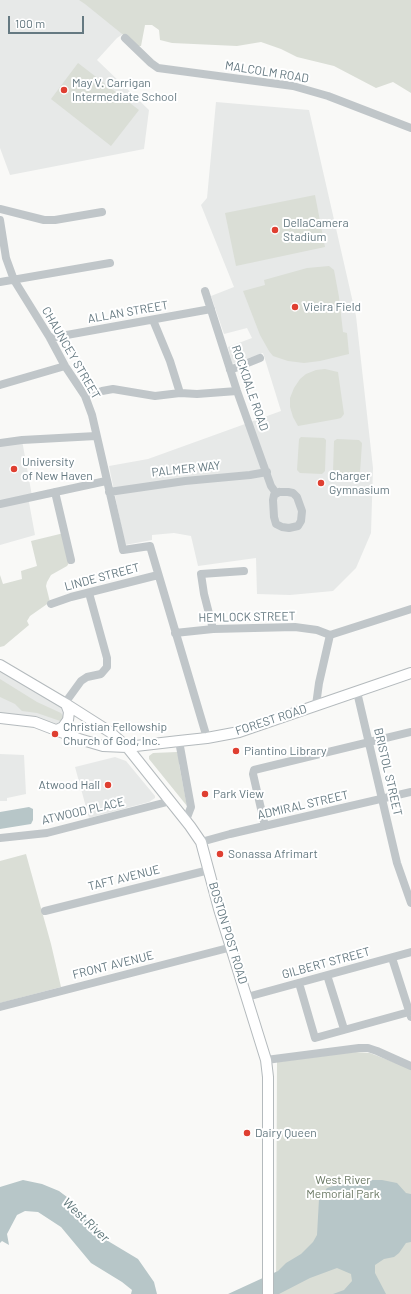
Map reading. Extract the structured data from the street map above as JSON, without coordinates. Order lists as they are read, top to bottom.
{
  "streets": {
    "main road": ["FOREST ROAD", "BOSTON POST ROAD"],
    "street": [
      "MALCOLM ROAD",
      "ALLAN STREET",
      "CHAUNCEY STREET",
      "ROCKDALE ROAD",
      "PALMER WAY",
      "LINDE STREET",
      "HEMLOCK STREET",
      "BRISTOL STREET",
      "ADMIRAL STREET",
      "ATWOOD PLACE",
      "TAFT AVENUE",
      "GILBERT STREET",
      "FRONT AVENUE"
    ]
  },
  "crossings": [
    ["ALLAN STREET", "CHAUNCEY STREET"],
    ["ALLAN STREET", "ROCKDALE ROAD"],
    ["CHAUNCEY STREET", "PALMER WAY"],
    ["CHAUNCEY STREET", "LINDE STREET"],
    ["ROCKDALE ROAD", "PALMER WAY"],
    ["FOREST ROAD", "BRISTOL STREET"],
    ["FOREST ROAD", "BOSTON POST ROAD"],
    ["BRISTOL STREET", "ADMIRAL STREET"],
    ["ADMIRAL STREET", "BOSTON POST ROAD"],
    ["ATWOOD PLACE", "BOSTON POST ROAD"],
    ["TAFT AVENUE", "BOSTON POST ROAD"],
    ["BOSTON POST ROAD", "GILBERT STREET"],
    ["BOSTON POST ROAD", "FRONT AVENUE"]
  ],
  "water": ["West River"],
  "parks": ["West River Memorial Park"],
  "places": [
    "May V. Carrigan Intermediate School",
    "DellaCamera Stadium",
    "Vieira Field",
    "University of New Haven",
    "Charger Gymnasium",
    "Christian Fellowship Church of God, Inc.",
    "Piantino Library",
    "Atwood Hall",
    "Park View",
    "Sonassa Afrimart",
    "Dairy Queen"
  ],
  "scale_bar": "100 m"
}
